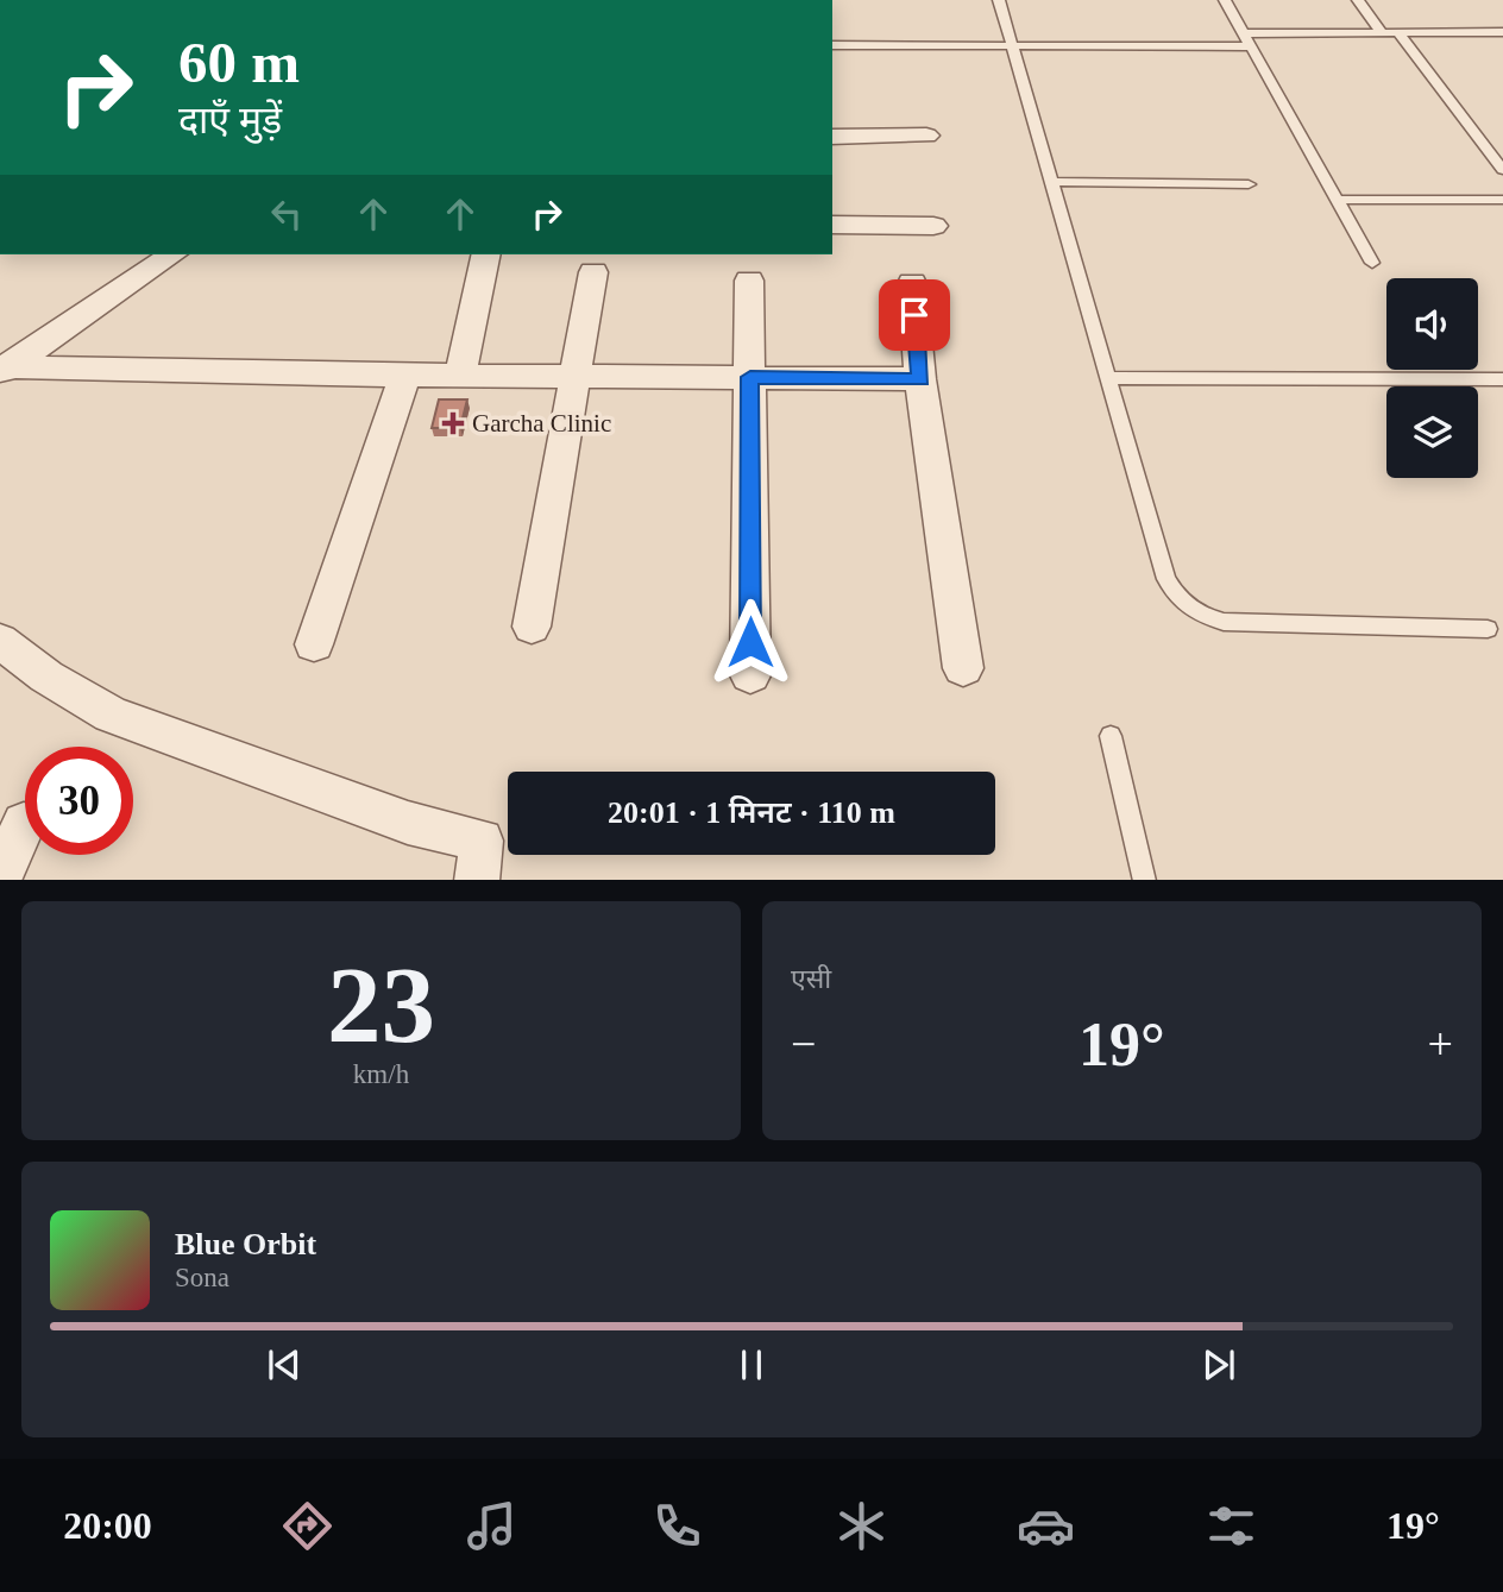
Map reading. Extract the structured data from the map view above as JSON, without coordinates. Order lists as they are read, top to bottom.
{
  "places": {
    "health": ["Garcha Clinic"]
  },
  "page": {
    "turn": ["60 m", "दाएँ मुड़ें"],
    "limit": "30",
    "trip": "20:01 · 1 मिनट · 110 m",
    "tile": [
      ["23", "km/h"],
      "एसी"
    ],
    "heat": ["−", "19°", "+"],
    "song": ["Blue Orbit", "Sona"],
    "tabs": ["20:00", "19°"]
  }
}
